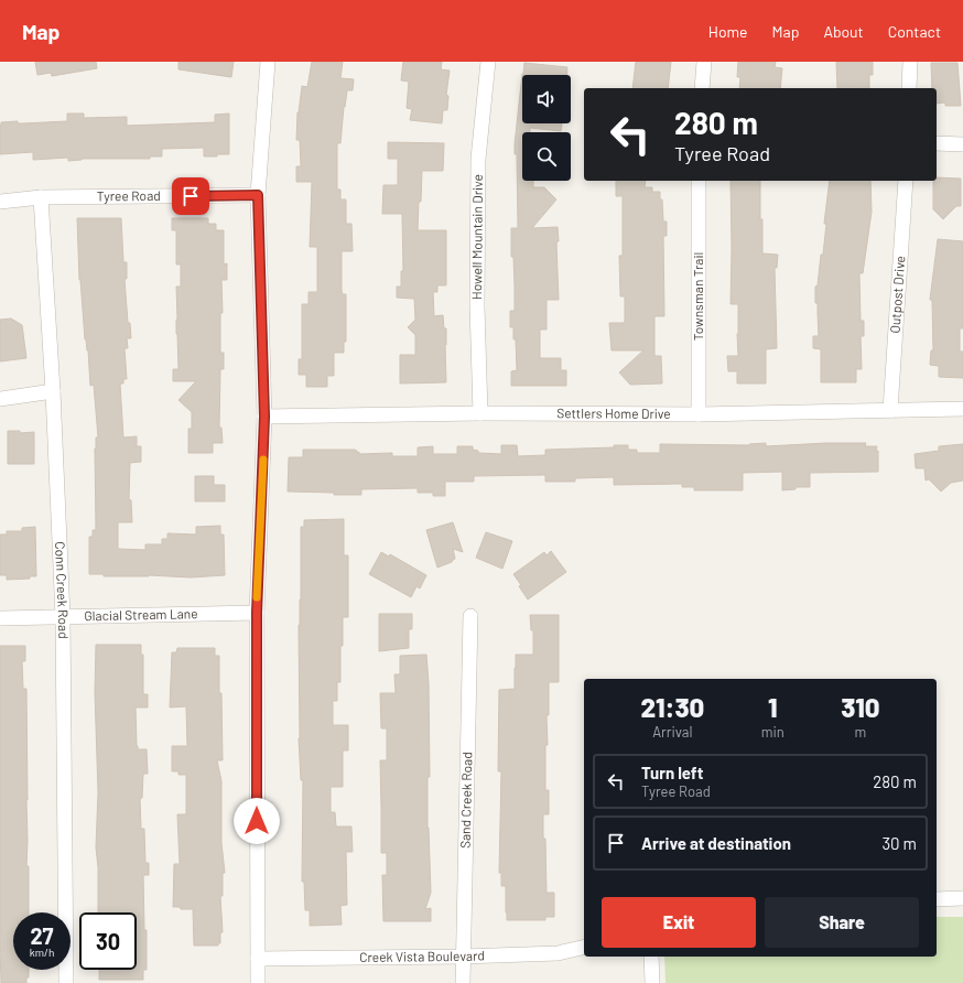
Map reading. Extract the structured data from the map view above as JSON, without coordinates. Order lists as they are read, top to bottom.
{
  "streets": {
    "street": [
      "Tyree Road",
      "Howell Mountain Drive",
      "Outpost Drive",
      "Townsman Trail",
      "Settlers Home Drive",
      "Conn Creek Road",
      "Glacial Stream Lane",
      "Sand Creek Road",
      "Creek Vista Boulevard"
    ]
  },
  "crossings": [
    ["Tyree Road", "Conn Creek Road"],
    ["Howell Mountain Drive", "Settlers Home Drive"],
    ["Outpost Drive", "Settlers Home Drive"],
    ["Townsman Trail", "Settlers Home Drive"],
    ["Conn Creek Road", "Glacial Stream Lane"],
    ["Sand Creek Road", "Creek Vista Boulevard"]
  ],
  "page": {
    "header": "Map",
    "nav": [
      "Home",
      "Map",
      "About",
      "Contact"
    ],
    "turn": ["280 m", "Tyree Road"],
    "eta": [
      "21:30",
      "Arrival",
      "1",
      "min",
      "310",
      "m"
    ],
    "list": [
      {
        "name": "Turn left",
        "note": "Tyree Road",
        "value": "280 m"
      },
      {
        "name": "Arrive at destination",
        "value": "30 m"
      }
    ],
    "buttons": ["Exit", "Share"],
    "speed": "27 km/h",
    "limit": "30"
  }
}
